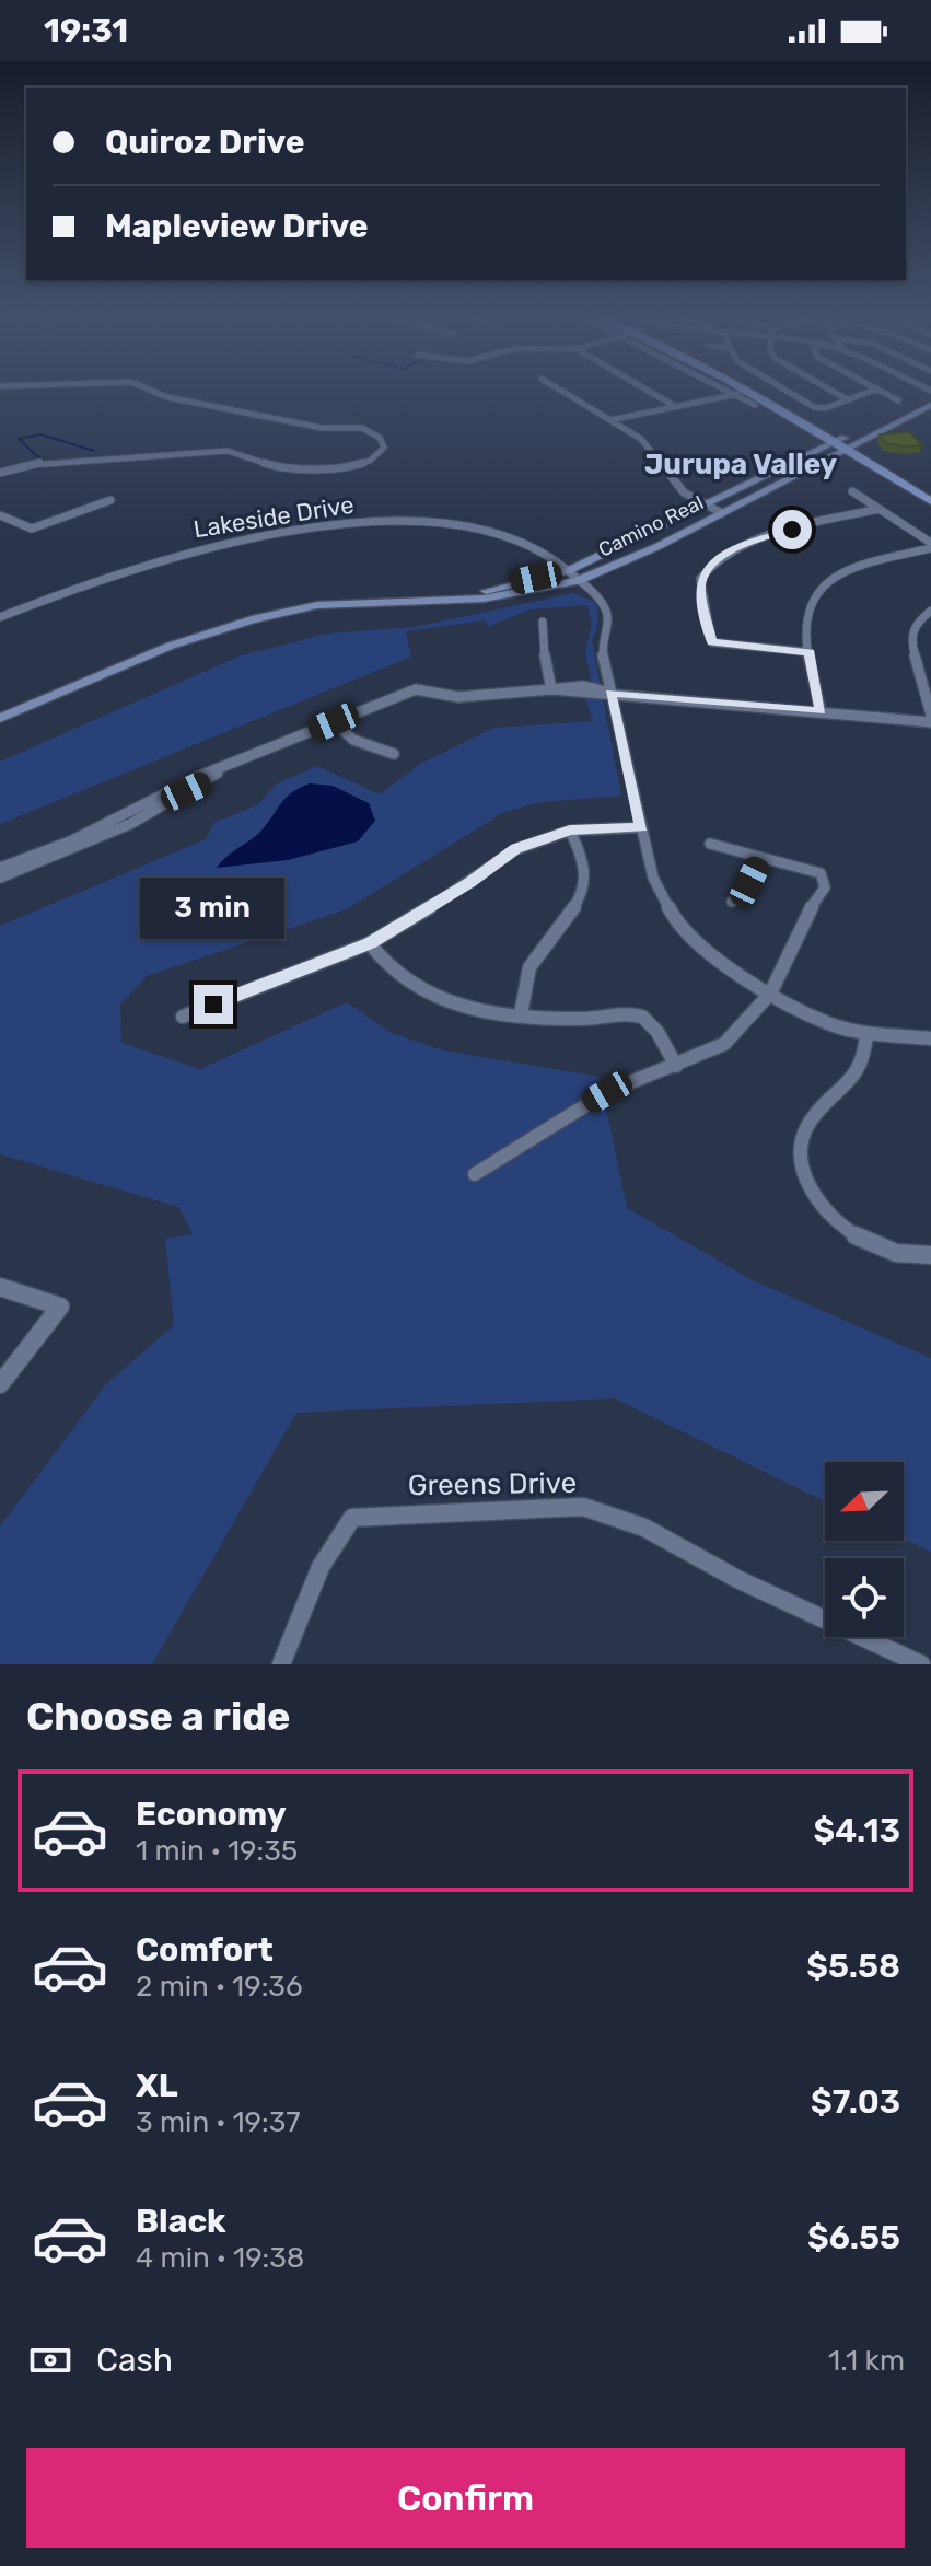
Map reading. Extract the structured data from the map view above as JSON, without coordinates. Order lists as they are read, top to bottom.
{
  "streets": {
    "main road": ["Camino Real"],
    "street": ["Lakeside Drive", "Greens Drive"]
  },
  "crossings": [
    ["Lakeside Drive", "Camino Real"]
  ],
  "districts": ["Jurupa Valley"],
  "north": "bottom left",
  "page": {
    "status": "19:31",
    "banner": ["Quiroz Drive", "Mapleview Drive"],
    "bubble": "3 min",
    "heading": "Choose a ride",
    "list": [
      {
        "name": "Economy",
        "note": "1 min · 19:35",
        "value": "$4.13"
      },
      {
        "name": "Comfort",
        "note": "2 min · 19:36",
        "value": "$5.58"
      },
      {
        "name": "XL",
        "note": "3 min · 19:37",
        "value": "$7.03"
      },
      {
        "name": "Black",
        "note": "4 min · 19:38",
        "value": "$6.55"
      }
    ],
    "pay": ["Cash", "1.1 km"],
    "buttons": "Confirm"
  }
}
